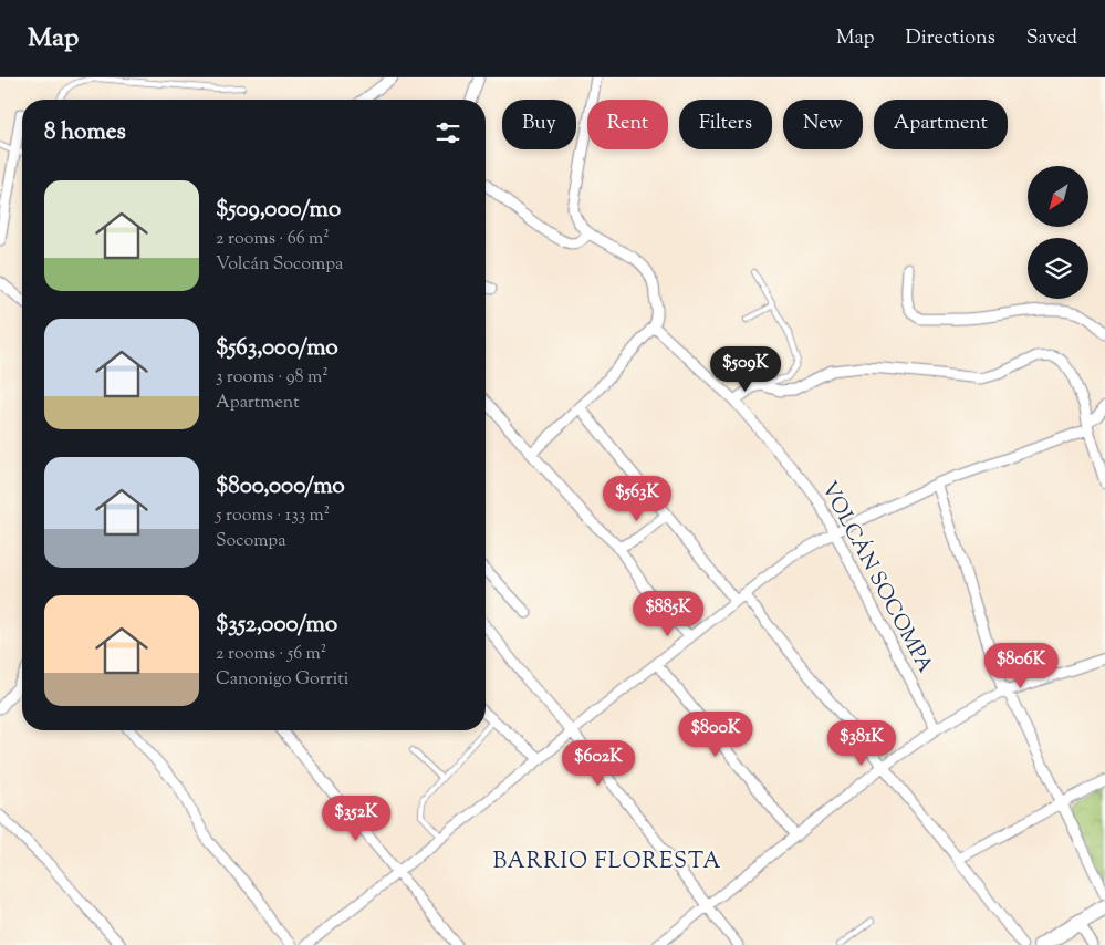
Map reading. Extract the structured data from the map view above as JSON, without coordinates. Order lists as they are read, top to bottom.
{
  "streets": {
    "street": ["VOLCÁN SOCOMPA"]
  },
  "districts": ["BARRIO FLORESTA"],
  "north": "bottom left",
  "page": {
    "header": "Map",
    "nav": ["Map", "Directions", "Saved"],
    "chip": [
      "Buy",
      "Rent",
      "Filters",
      "New",
      "Apartment"
    ],
    "heading": "8 homes",
    "list": [
      {
        "name": "$509,000/mo",
        "note": "2 rooms · 66 m² · Volcán Socompa"
      },
      {
        "name": "$563,000/mo",
        "note": "3 rooms · 98 m² · Apartment"
      },
      {
        "name": "$800,000/mo",
        "note": "5 rooms · 133 m² · Socompa"
      },
      {
        "name": "$352,000/mo",
        "note": "2 rooms · 56 m² · Canonigo Gorriti"
      }
    ],
    "price": [
      "$509K",
      "$563K",
      "$885K",
      "$806K",
      "$800K",
      "$381K",
      "$602K",
      "$352K"
    ]
  }
}
